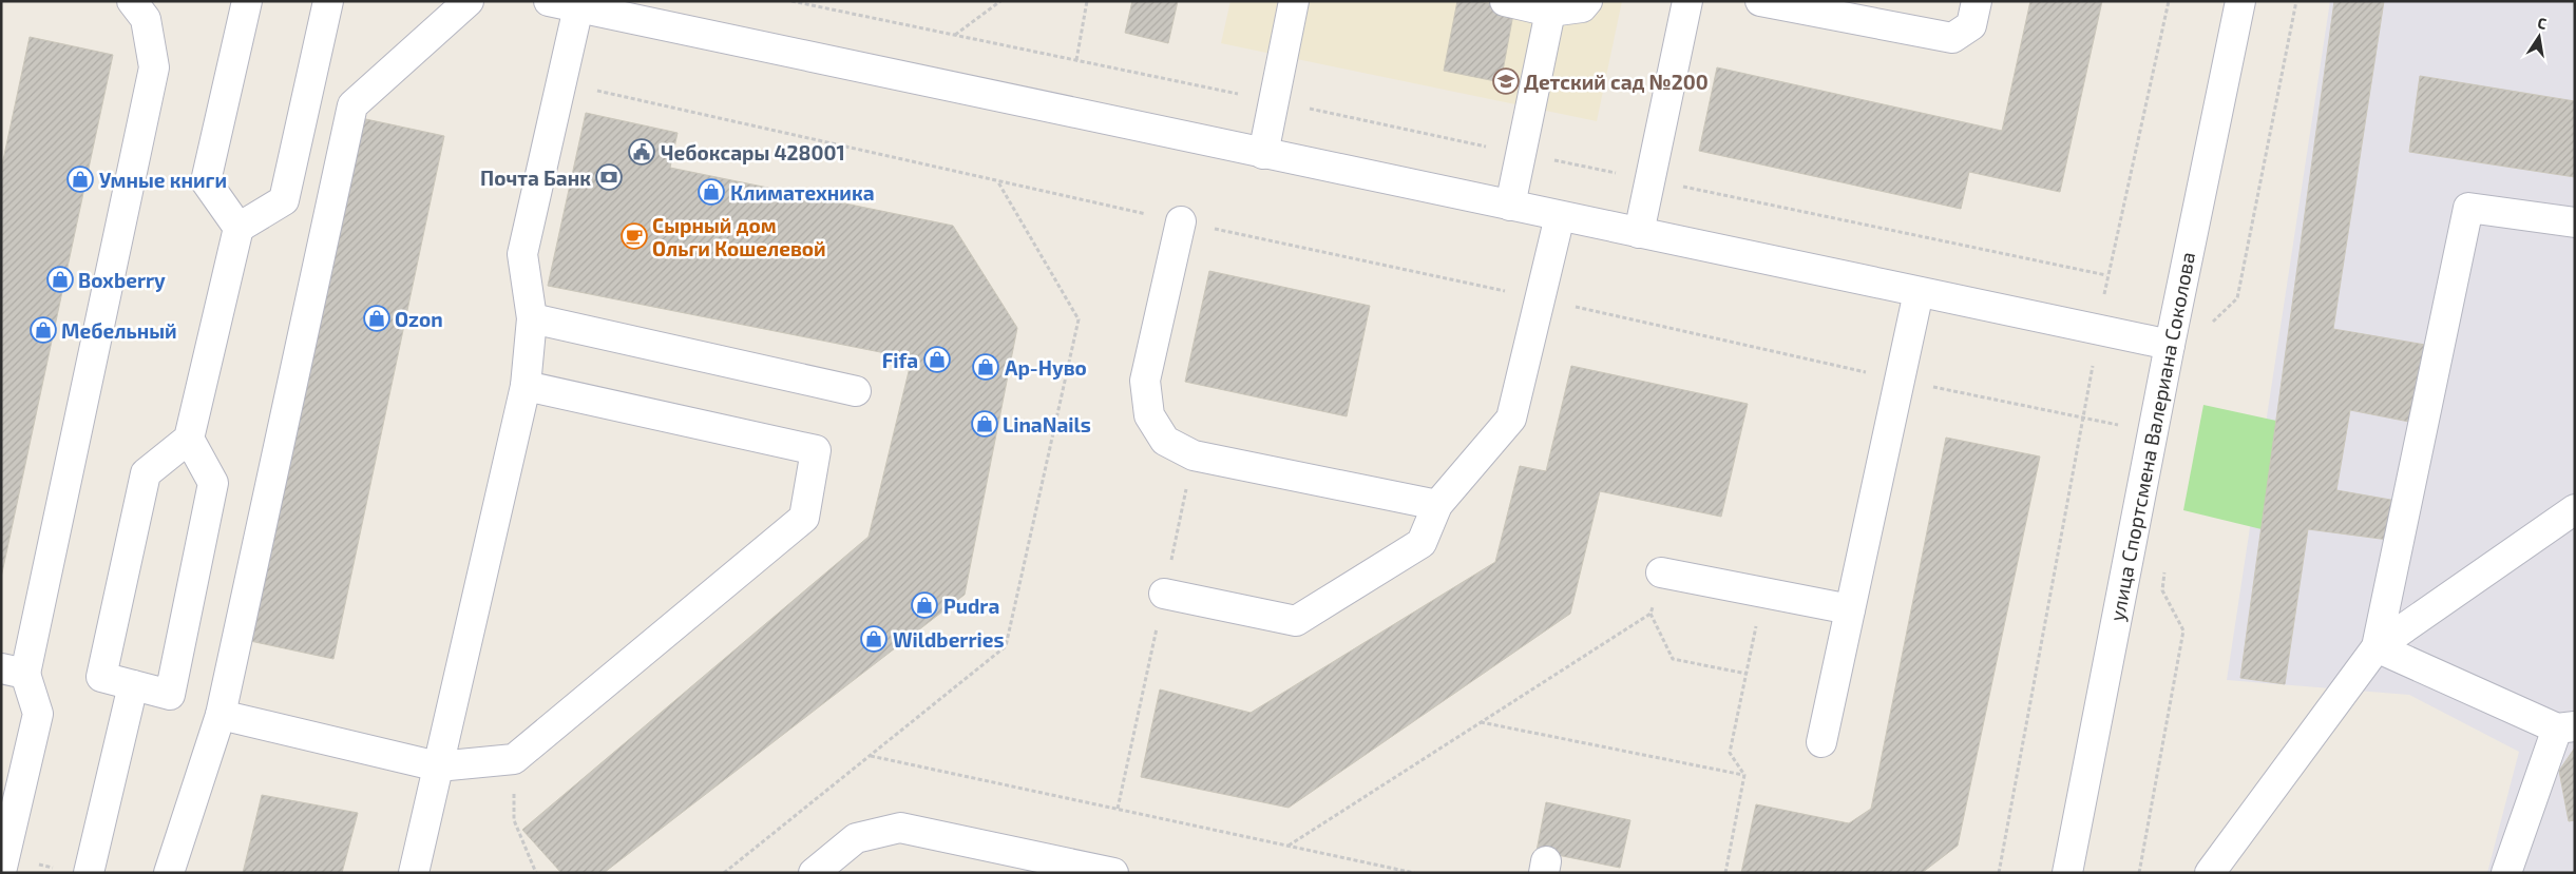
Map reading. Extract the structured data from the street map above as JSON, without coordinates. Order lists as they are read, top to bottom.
{
  "streets": {
    "street": ["улица Спортсмена Валериана Соколова"]
  },
  "places": {
    "school or university": ["Детский сад №200"],
    "public building": ["Чебоксары 428001"],
    "bank": ["Почта Банк"],
    "shop": [
      "Умные книги",
      "Климатехника",
      "Boxberry",
      "Ozon",
      "Мебельный",
      "Fifa",
      "Ар-Нуво",
      "LinaNails",
      "Pudra",
      "Wildberries"
    ],
    "cafe": ["Сырный дом Ольги Кошелевой"]
  },
  "north": "top"
}
